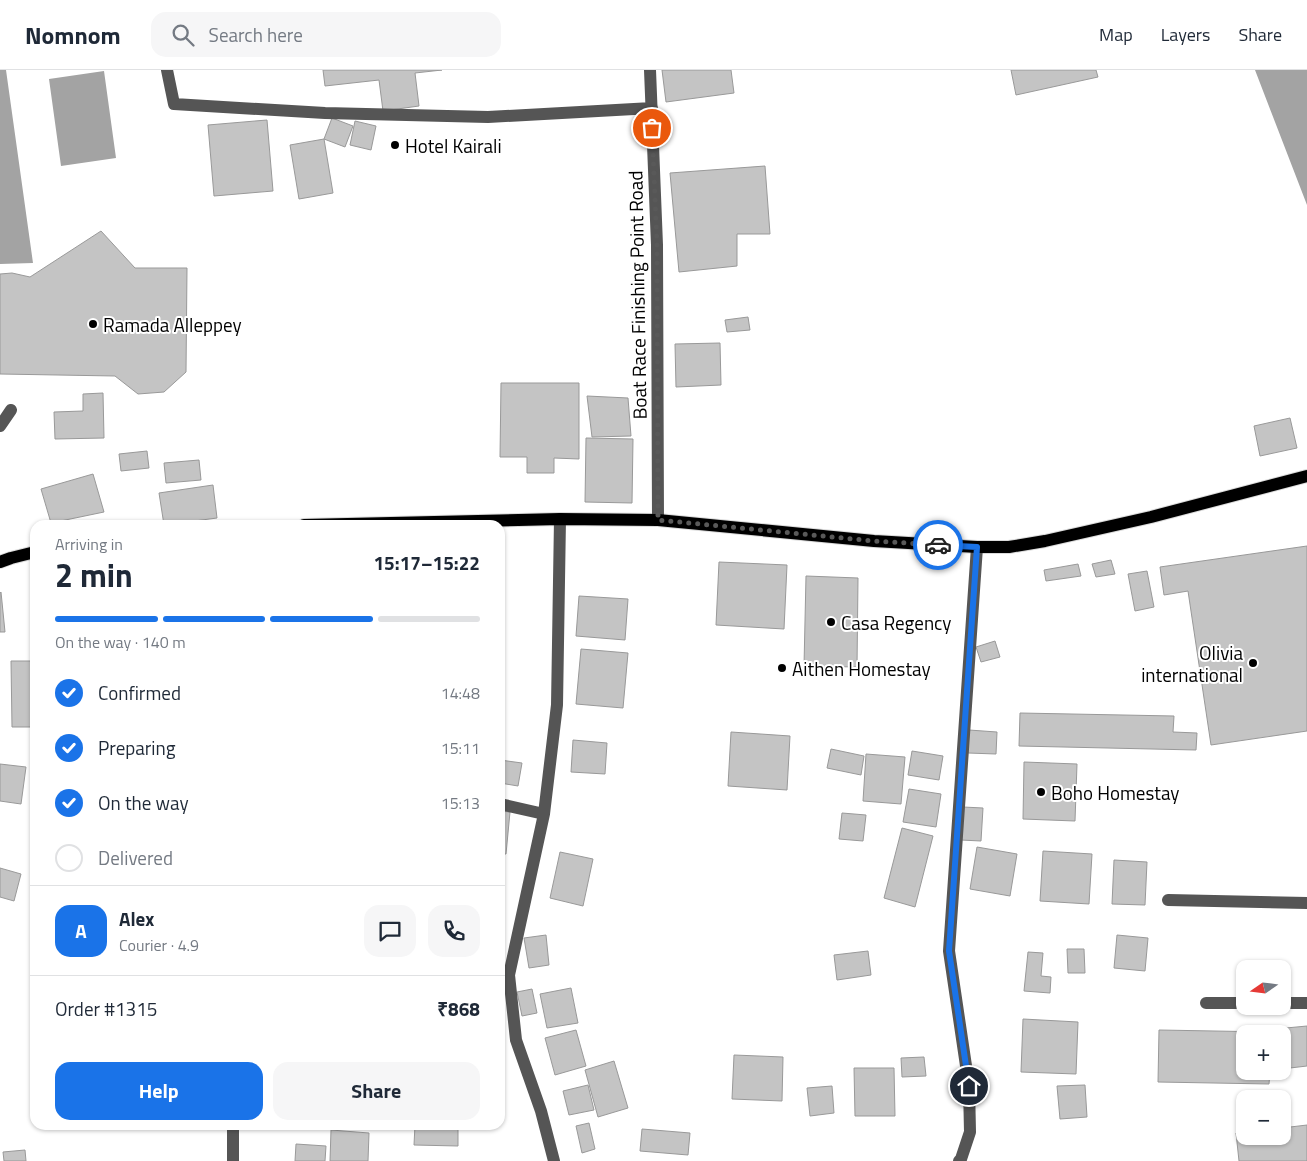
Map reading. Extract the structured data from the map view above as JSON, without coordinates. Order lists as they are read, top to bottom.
{
  "streets": {
    "street": ["Boat Race Finishing Point Road"]
  },
  "places": [
    "Hotel Kairali",
    "Ramada Alleppey",
    "Casa Regency",
    "Olivia international",
    "Aithen Homestay",
    "Boho Homestay"
  ],
  "north": "left",
  "page": {
    "header": "Nomnom",
    "search": "Search here",
    "nav": ["Map", "Layers", "Share"],
    "heading": ["2 min", "Arriving in", "15:17–15:22"],
    "panel": [
      "Alex",
      "Courier · 4.9",
      "Order #1315",
      "₹868"
    ],
    "bar": "On the way · 140 m",
    "list": [
      ["Confirmed", "14:48"],
      ["Preparing", "15:11"],
      ["On the way", "15:13"],
      "Delivered"
    ],
    "round": "A",
    "map_buttons": ["+", "−"],
    "buttons": ["Help", "Share"]
  }
}
